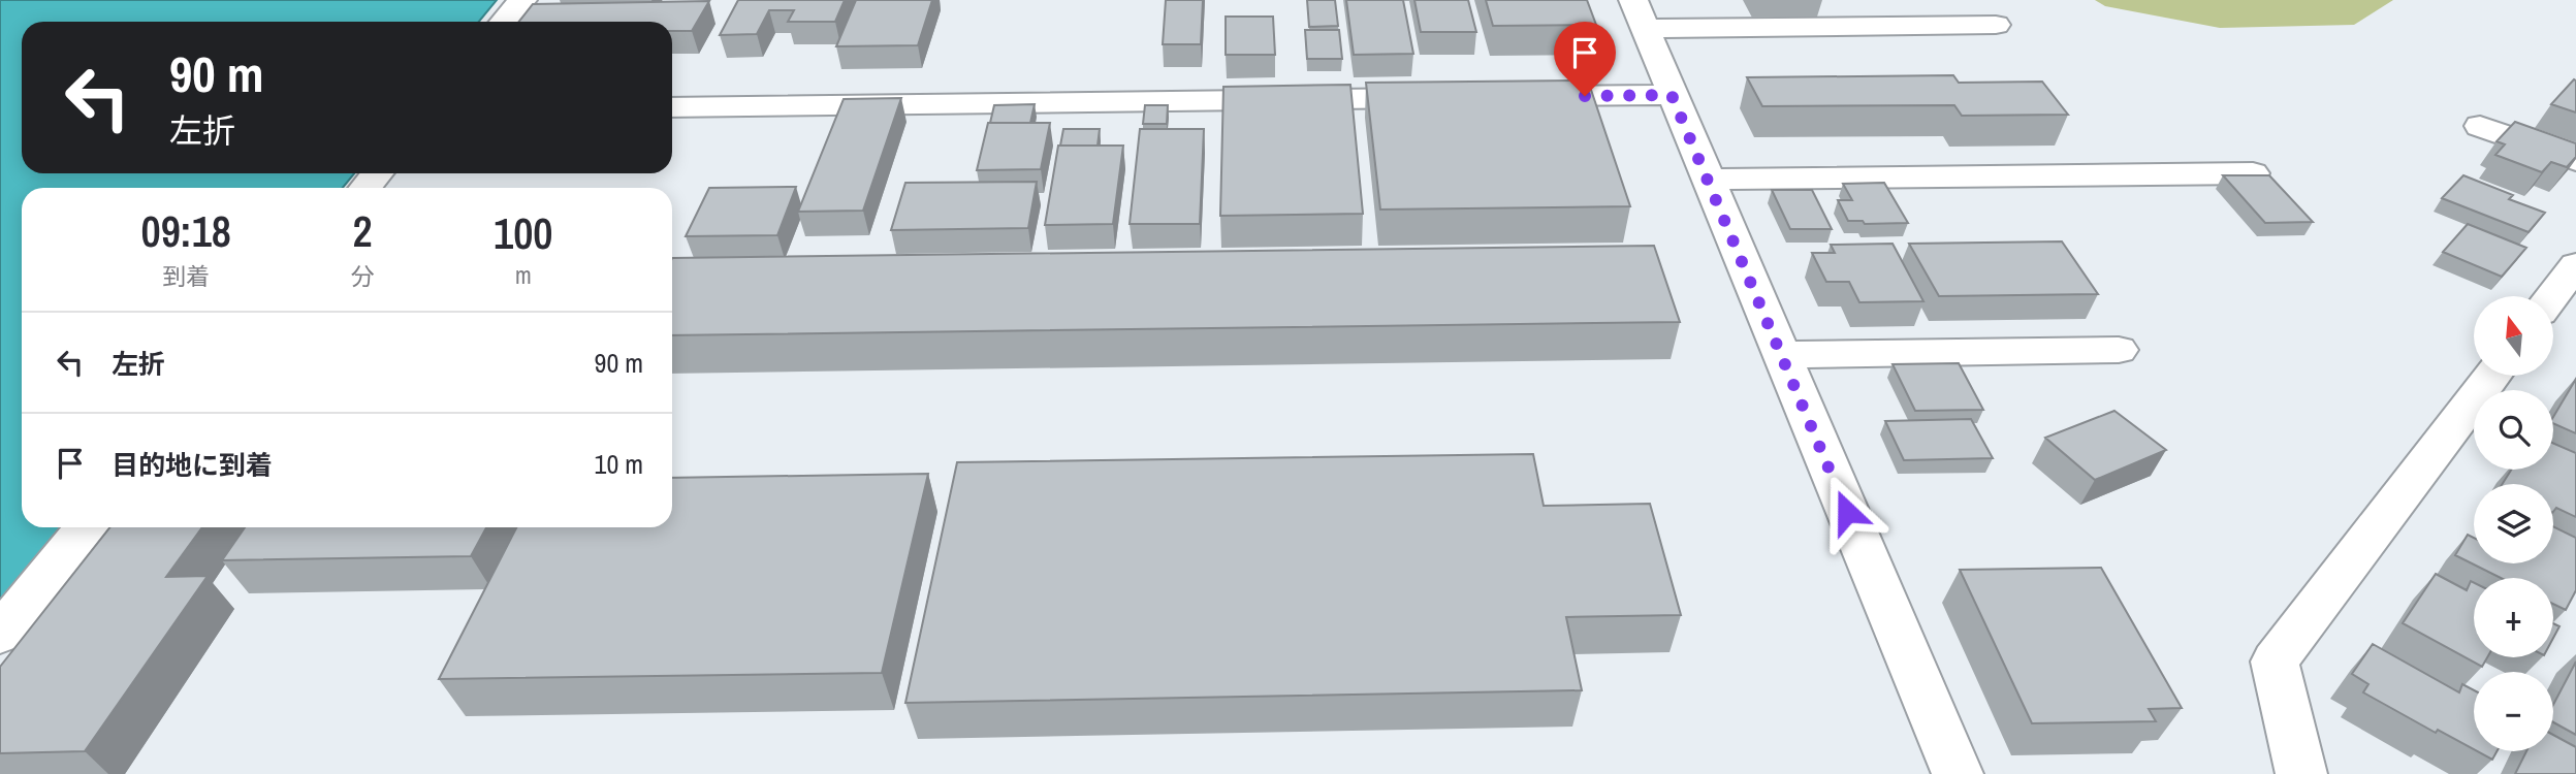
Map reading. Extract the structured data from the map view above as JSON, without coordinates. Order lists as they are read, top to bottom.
{
  "north": "top",
  "page": {
    "turn": ["90 m", "左折"],
    "eta": [
      "09:18",
      "到着",
      "2",
      "分",
      "100",
      "m"
    ],
    "map_buttons": ["+", "−"],
    "list": [
      {
        "name": "左折",
        "value": "90 m"
      },
      {
        "name": "目的地に到着",
        "value": "10 m"
      }
    ]
  }
}
